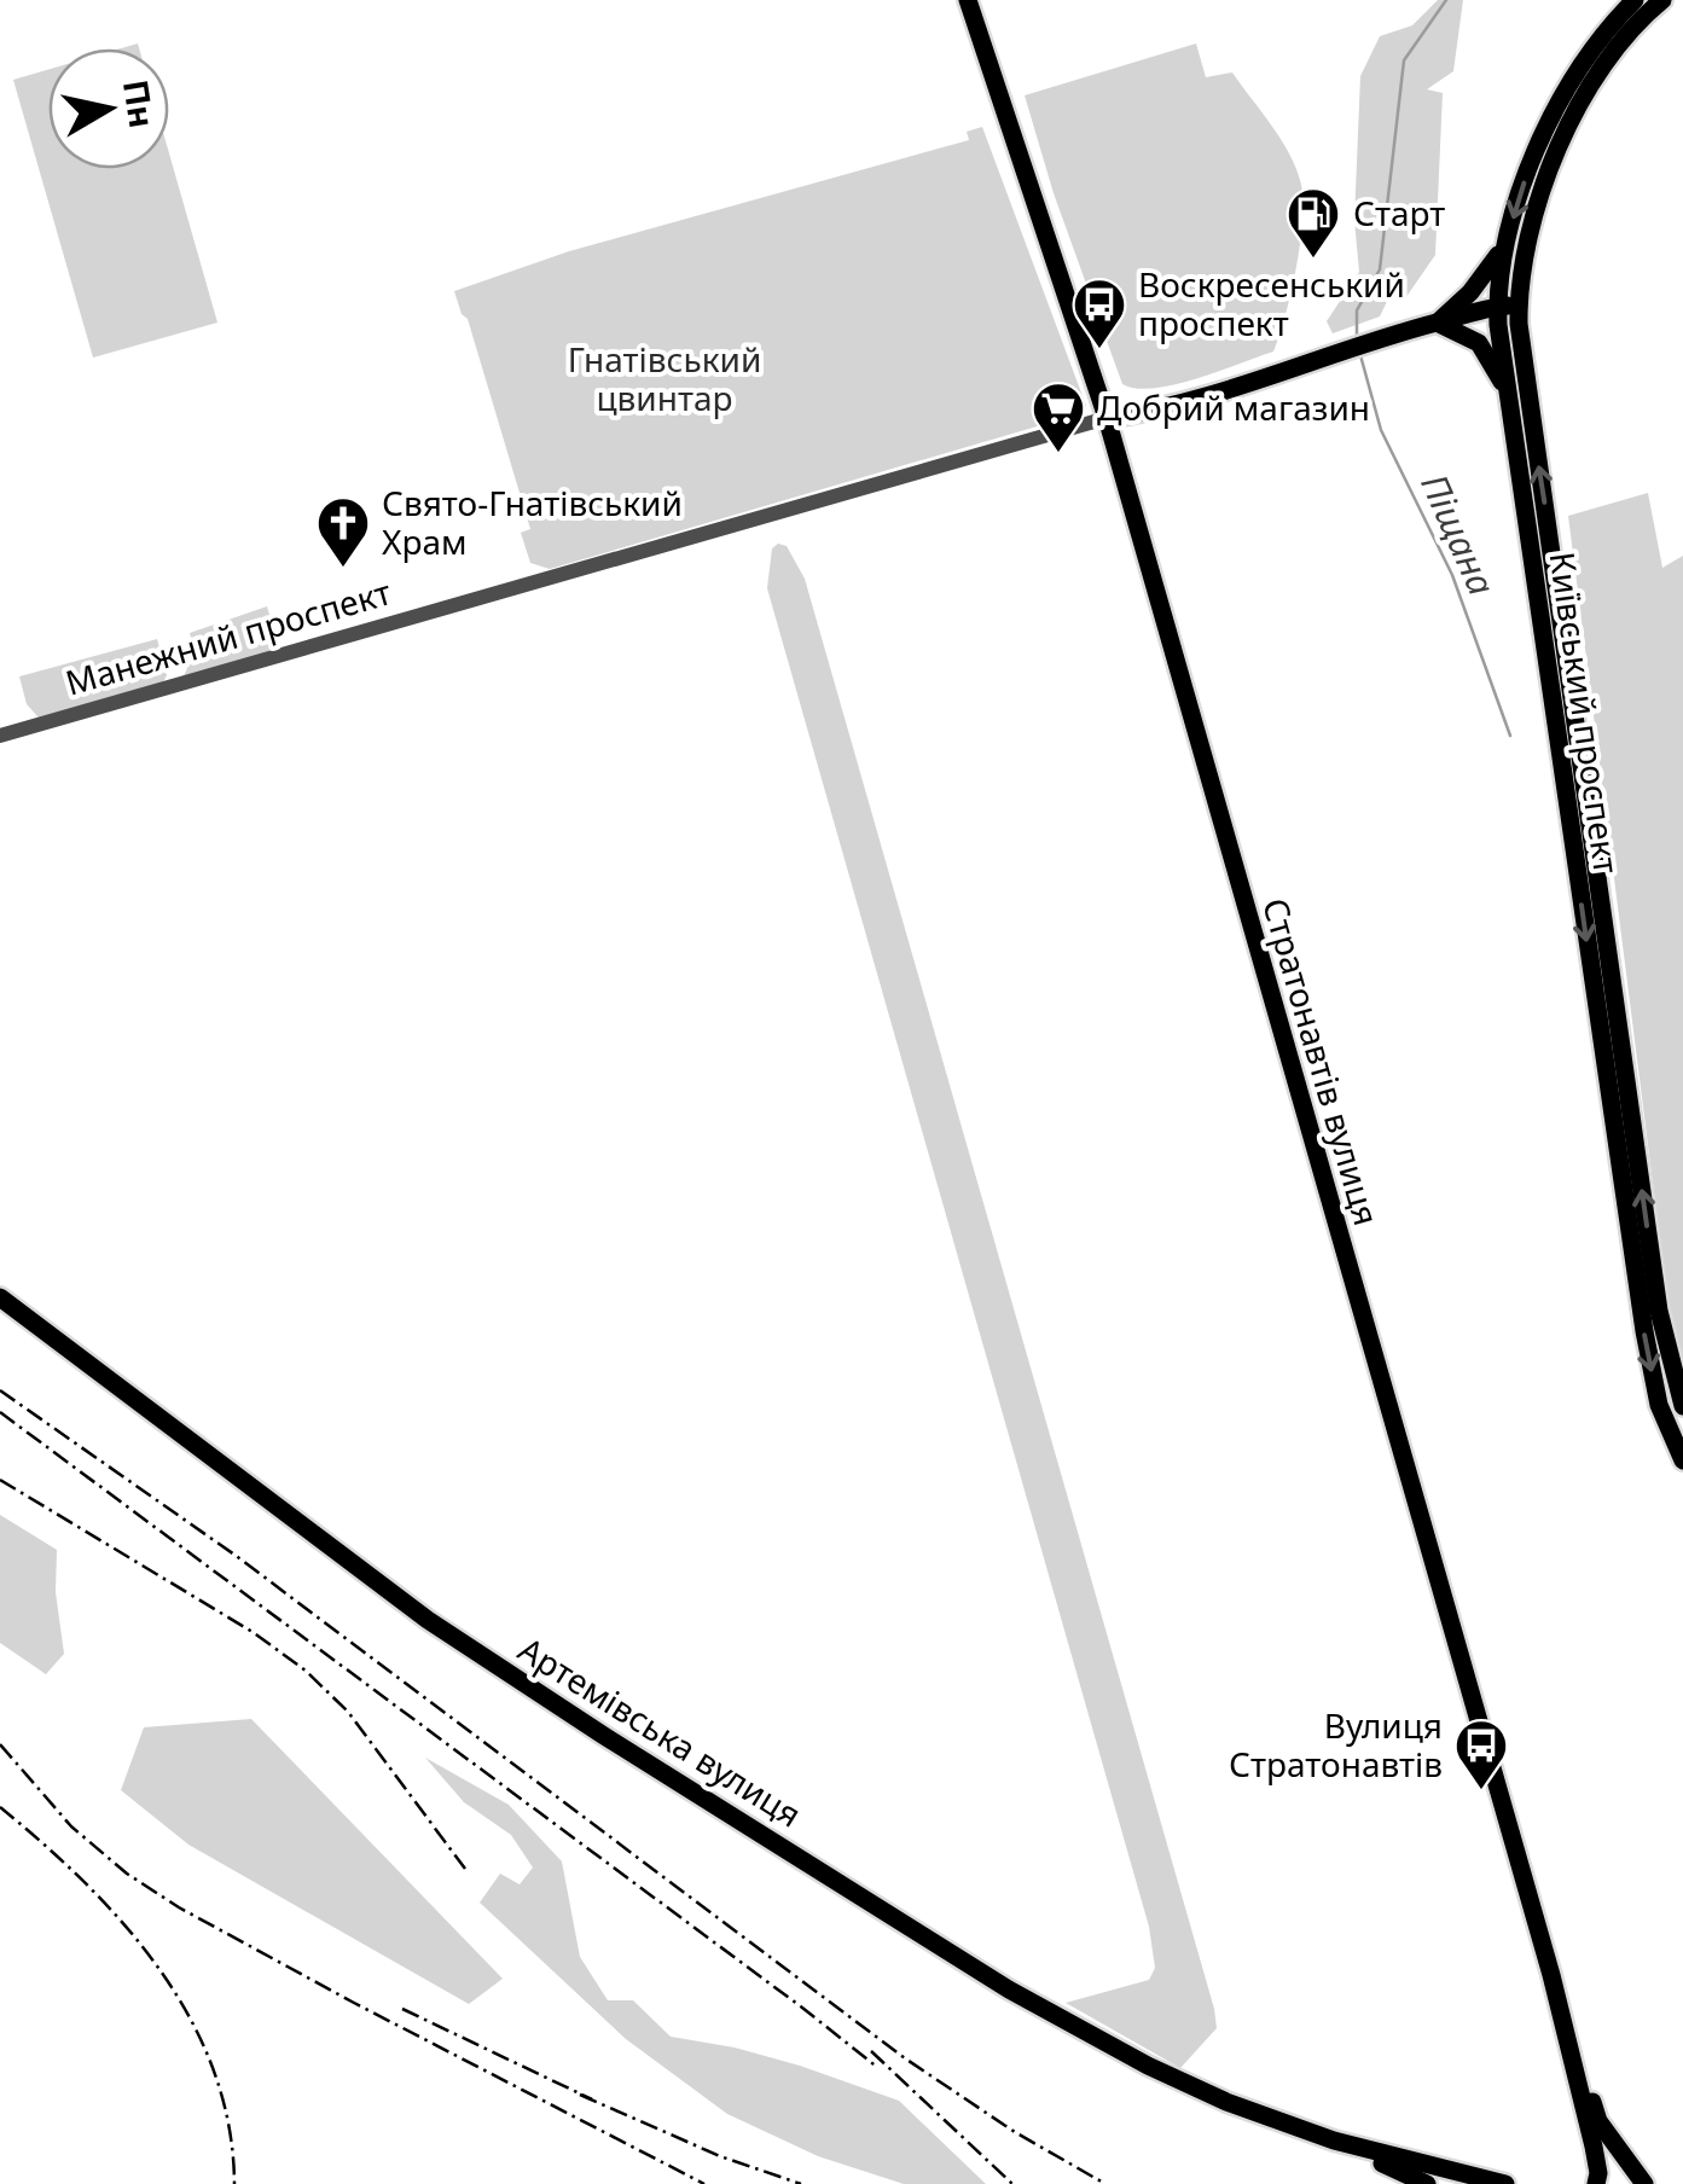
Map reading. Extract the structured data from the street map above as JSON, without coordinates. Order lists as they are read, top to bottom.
{
  "streets": {
    "main road": [
      "Манежний проспект",
      "Київський проспект",
      "Стратонавтів вулиця",
      "Артемівська вулиця"
    ]
  },
  "crossings": [
    ["Манежний проспект", "Київський проспект"],
    ["Манежний проспект", "Стратонавтів вулиця"]
  ],
  "water": ["Піщана"],
  "parks": ["Гнатівський цвинтар"],
  "places": {
    "fuel station": ["Старт"],
    "bus stop": ["Воскресенський проспект", "Вулиця Стратонавтів"],
    "supermarket": ["Добрий магазин"],
    "church": ["Свято-Гнатівський Храм"]
  },
  "north": "right"
}
